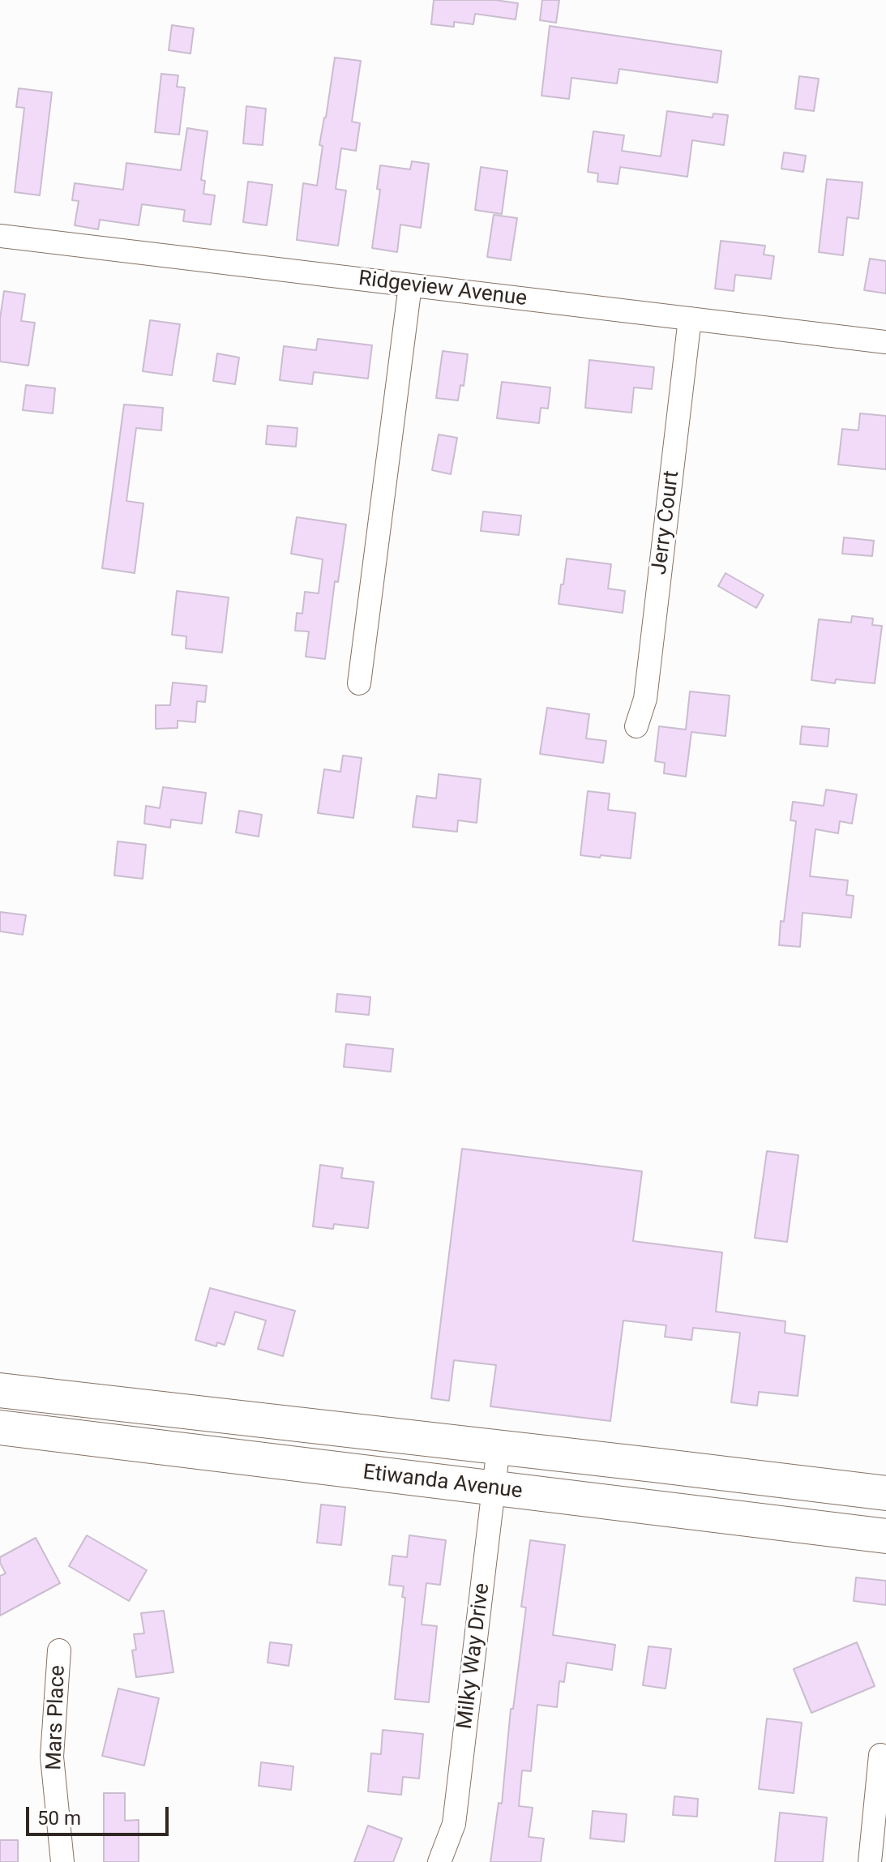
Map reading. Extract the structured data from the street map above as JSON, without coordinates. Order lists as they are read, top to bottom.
{
  "streets": {
    "main road": ["Etiwanda Avenue"],
    "street": [
      "Ridgeview Avenue",
      "Jerry Court",
      "Milky Way Drive",
      "Mars Place"
    ]
  },
  "crossings": [
    ["Ridgeview Avenue", "Jerry Court"],
    ["Etiwanda Avenue", "Milky Way Drive"]
  ],
  "scale_bar": "50 m"
}
